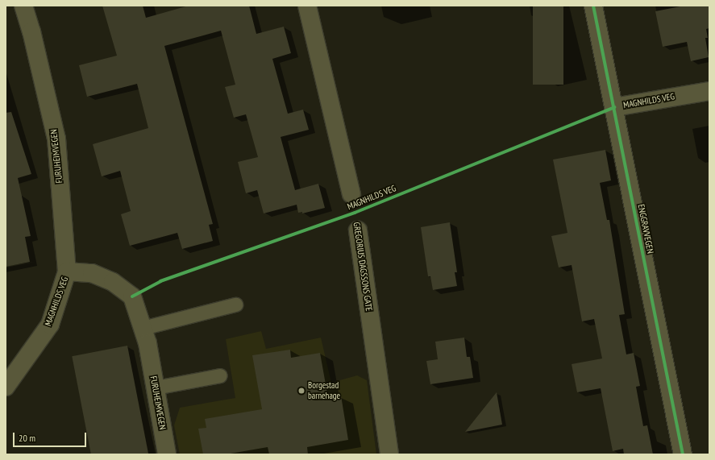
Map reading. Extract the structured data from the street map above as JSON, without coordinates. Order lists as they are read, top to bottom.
{
  "streets": {
    "street": [
      "MAGNHILDS VEG",
      "FURUHEIMVEGEN",
      "ENGGRAVVEGEN",
      "GREGORIUS DAGSSONS GATE"
    ]
  },
  "crossings": [
    ["MAGNHILDS VEG", "FURUHEIMVEGEN"],
    ["MAGNHILDS VEG", "ENGGRAVVEGEN"]
  ],
  "places": ["Borgestad barnehage"],
  "scale_bar": "20 m"
}
